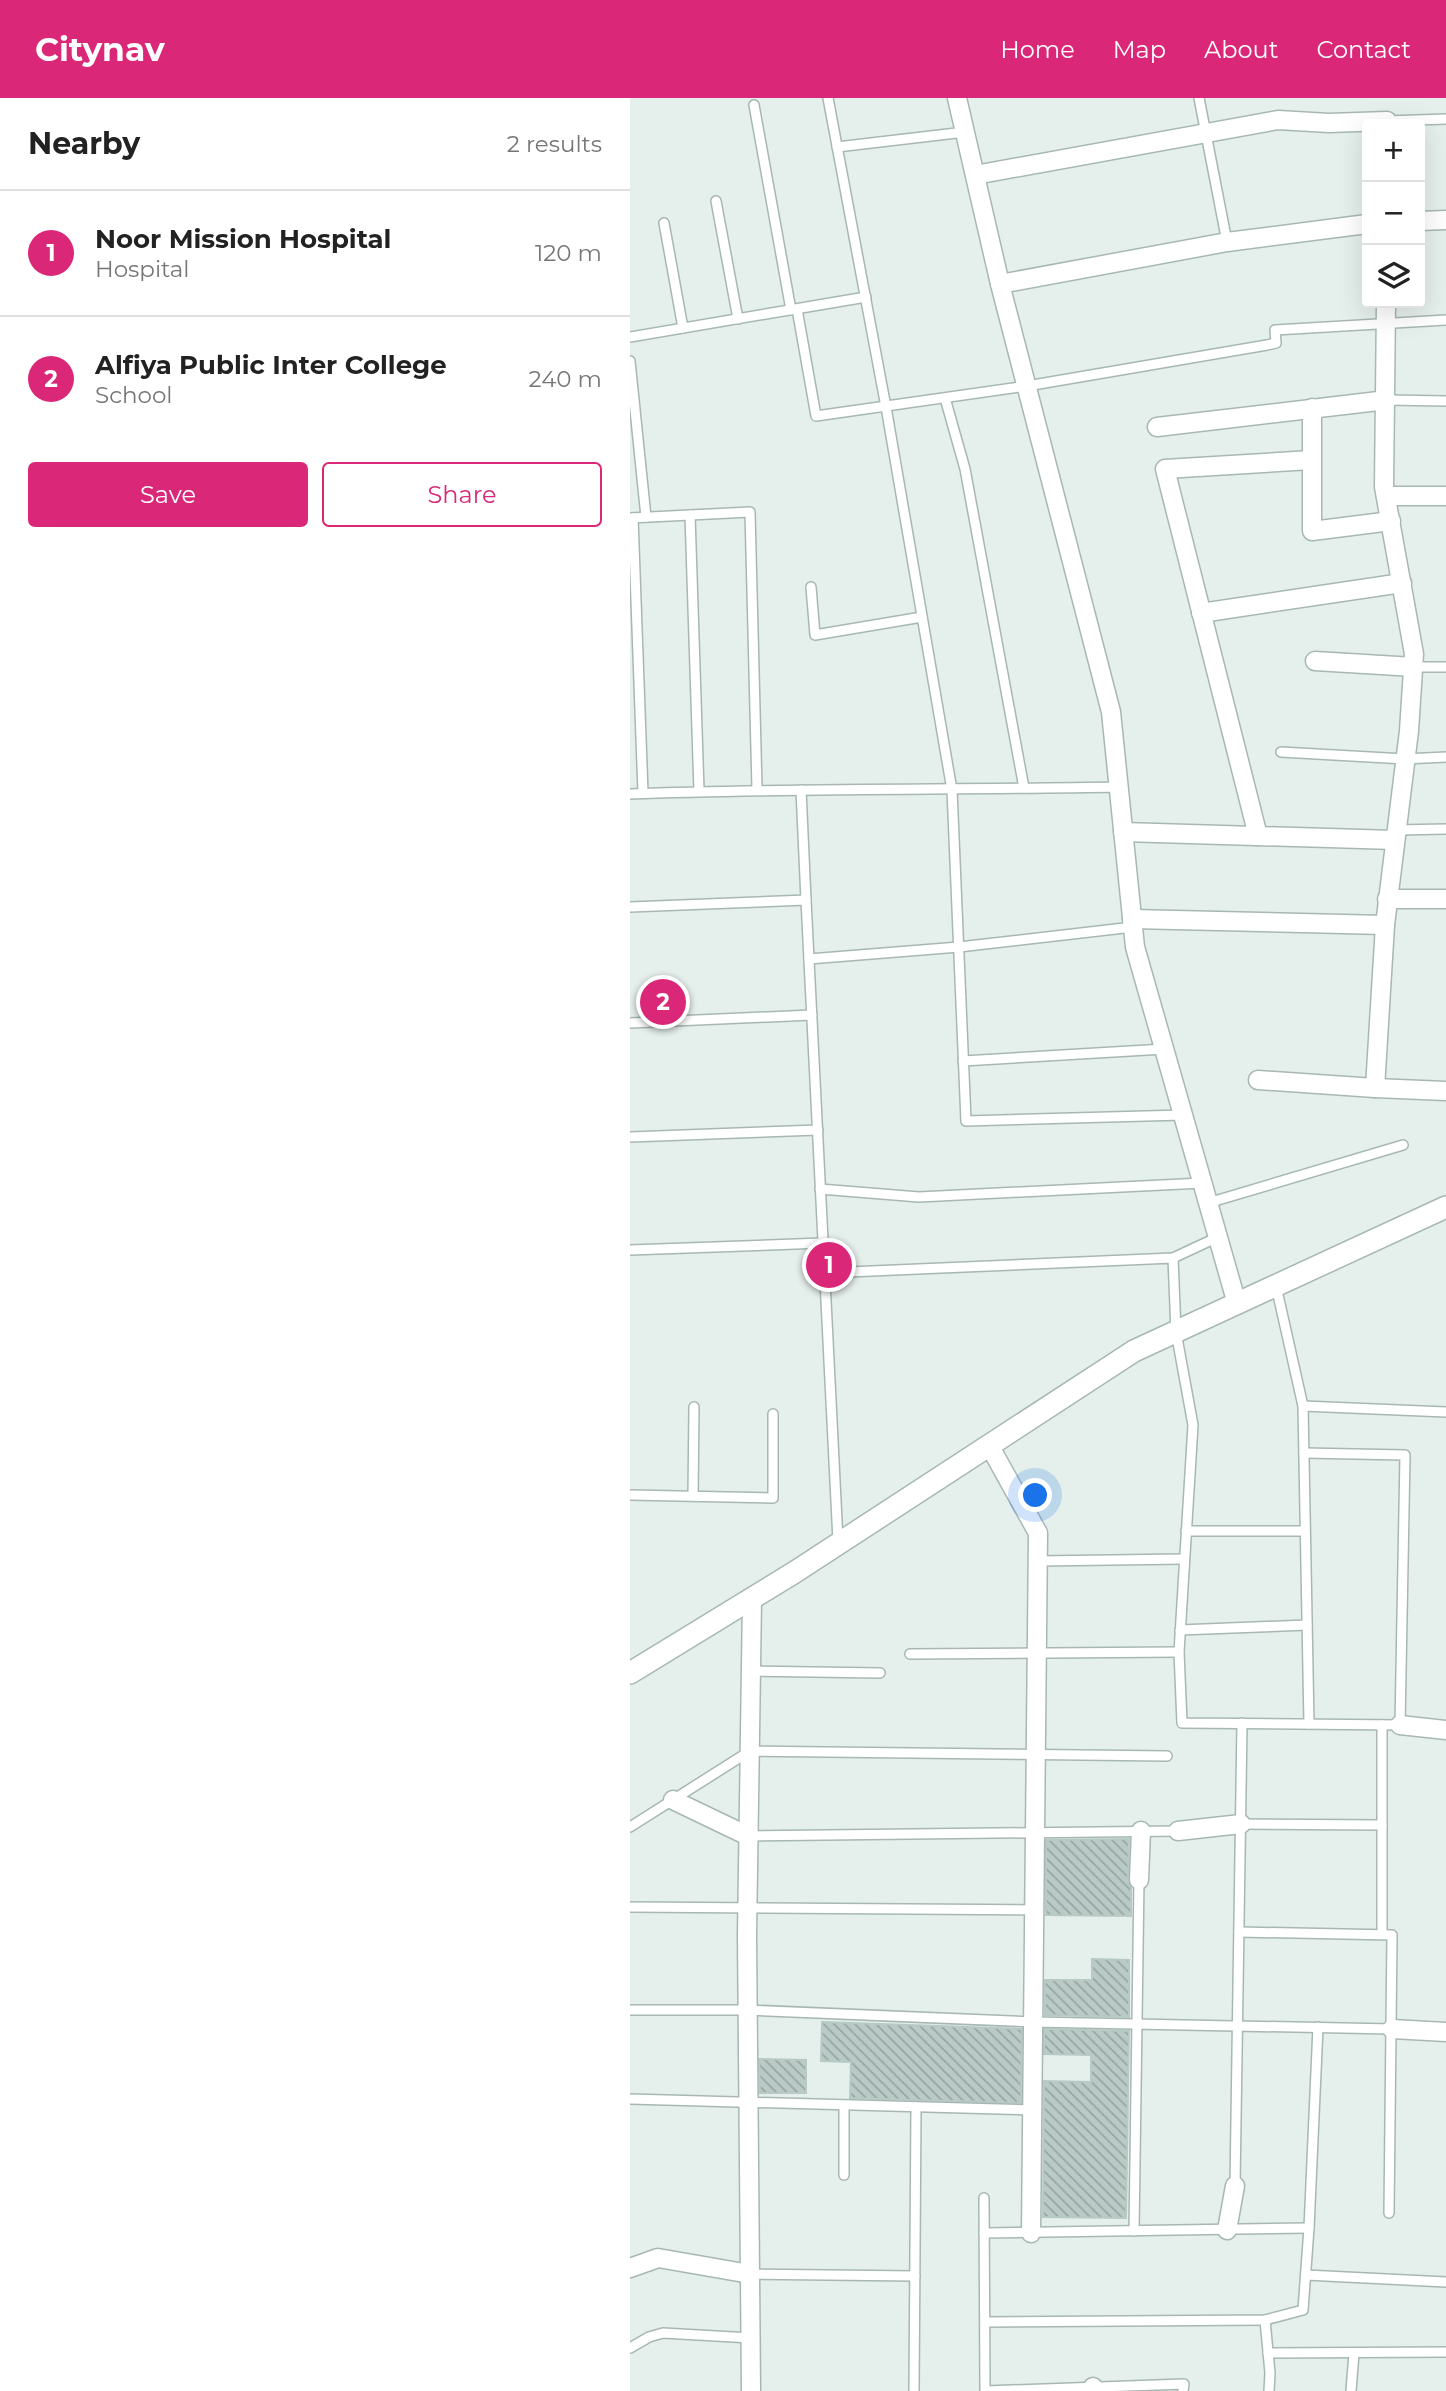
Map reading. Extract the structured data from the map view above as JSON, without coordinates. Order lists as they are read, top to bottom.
{
  "page": {
    "header": "Citynav",
    "nav": [
      "Home",
      "Map",
      "About",
      "Contact"
    ],
    "heading": ["Nearby", "2 results"],
    "map_buttons": ["+", "−"],
    "list": [
      {
        "mark": "1",
        "name": "Noor Mission Hospital",
        "note": "Hospital",
        "value": "120 m"
      },
      {
        "mark": "2",
        "name": "Alfiya Public Inter College",
        "note": "School",
        "value": "240 m"
      }
    ],
    "buttons": ["Save", "Share"],
    "pins": ["2", "1"]
  }
}
